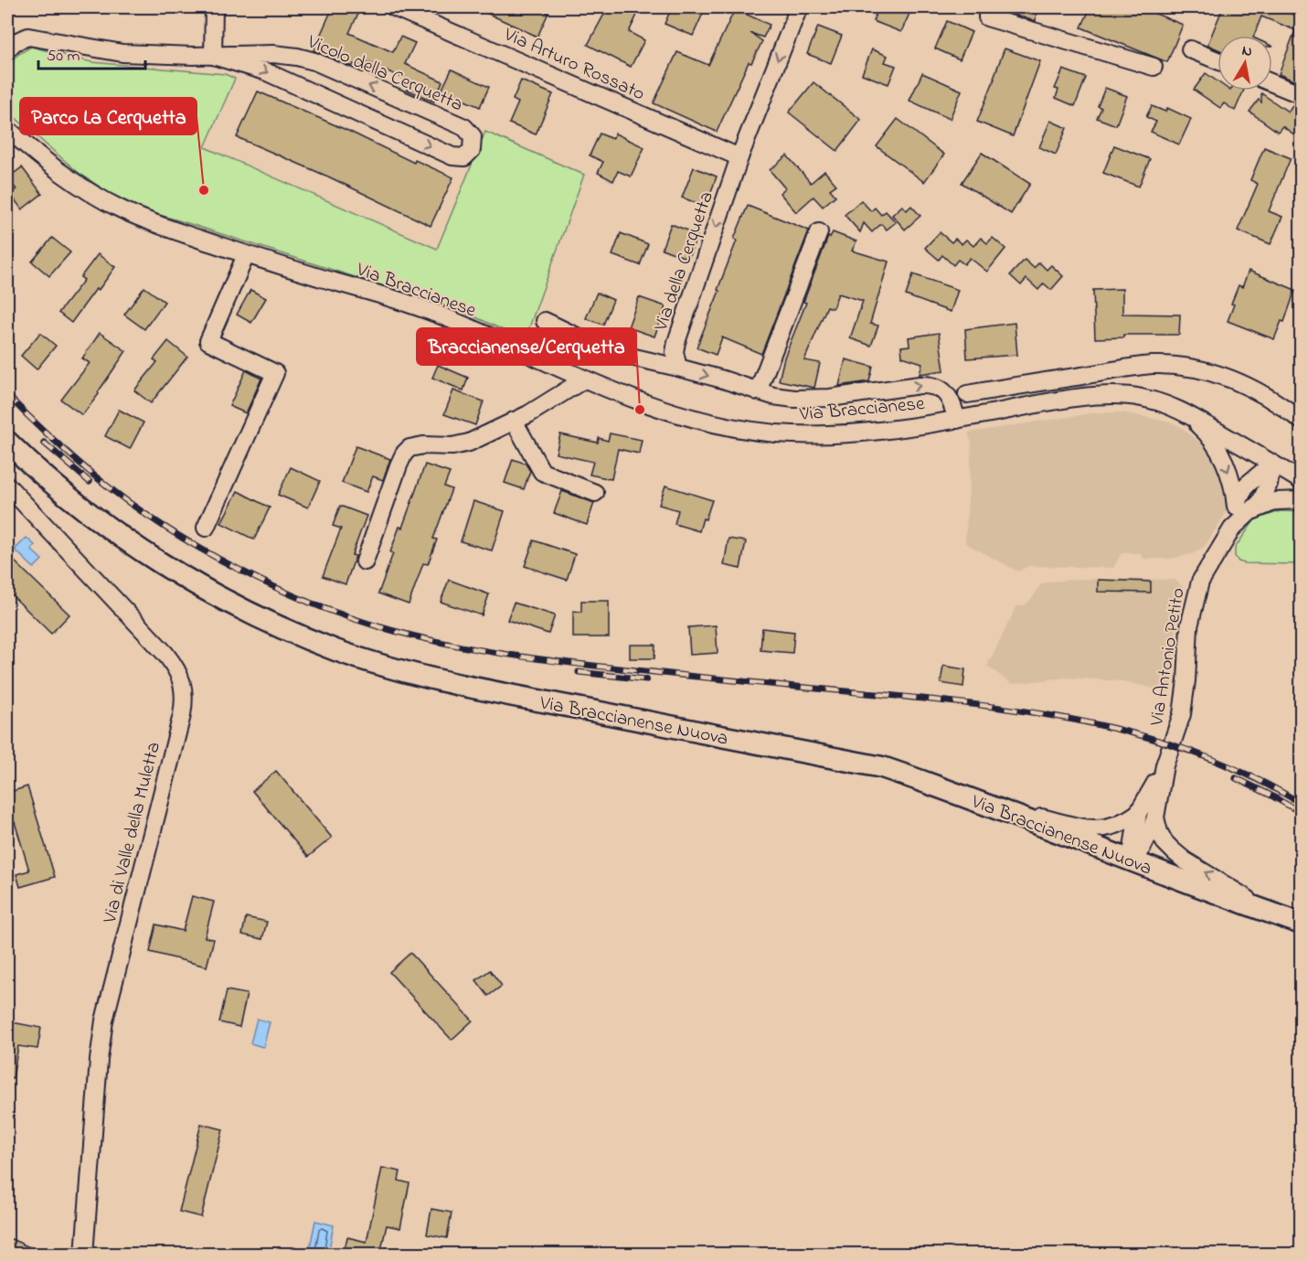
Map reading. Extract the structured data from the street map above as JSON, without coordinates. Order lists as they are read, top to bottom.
{
  "streets": {
    "main road": ["Via Braccianense Nuova"],
    "street": [
      "Via Arturo Rossato",
      "Vicolo della Cerquetta",
      "Via della Cerquetta",
      "Via Braccianese",
      "Via Antonio Petito",
      "Via di Valle della Muletta"
    ]
  },
  "crossings": [
    ["Via Arturo Rossato", "Via della Cerquetta"],
    ["Via Braccianese", "Via Antonio Petito"],
    ["Via Antonio Petito", "Via Braccianense Nuova"]
  ],
  "places": ["Parco La Cerquetta", "Braccianense/Cerquetta"],
  "scale_bar": "50 m",
  "north": "top"
}
